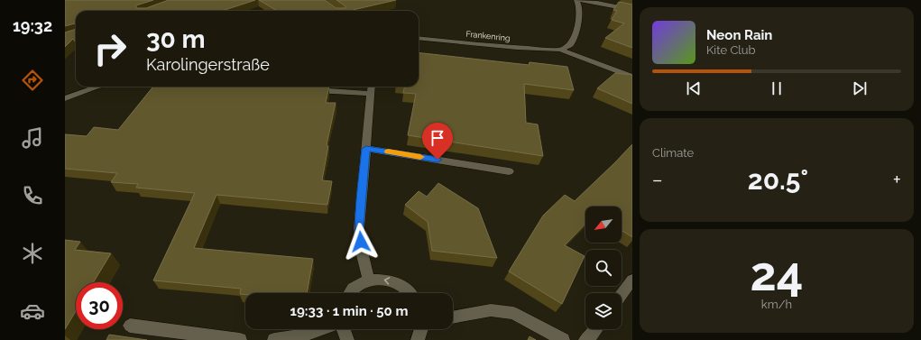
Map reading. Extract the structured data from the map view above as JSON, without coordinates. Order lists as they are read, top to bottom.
{
  "streets": {
    "street": ["Frankenring"]
  },
  "north": "bottom left",
  "page": {
    "tabs": "19:32",
    "turn": ["30 m", "Karolingerstraße"],
    "song": ["Neon Rain", "Kite Club"],
    "tile": [
      "Climate",
      ["24", "km/h"]
    ],
    "heat": ["−", "20.5°", "+"],
    "limit": "30",
    "trip": "19:33 · 1 min · 50 m"
  }
}
